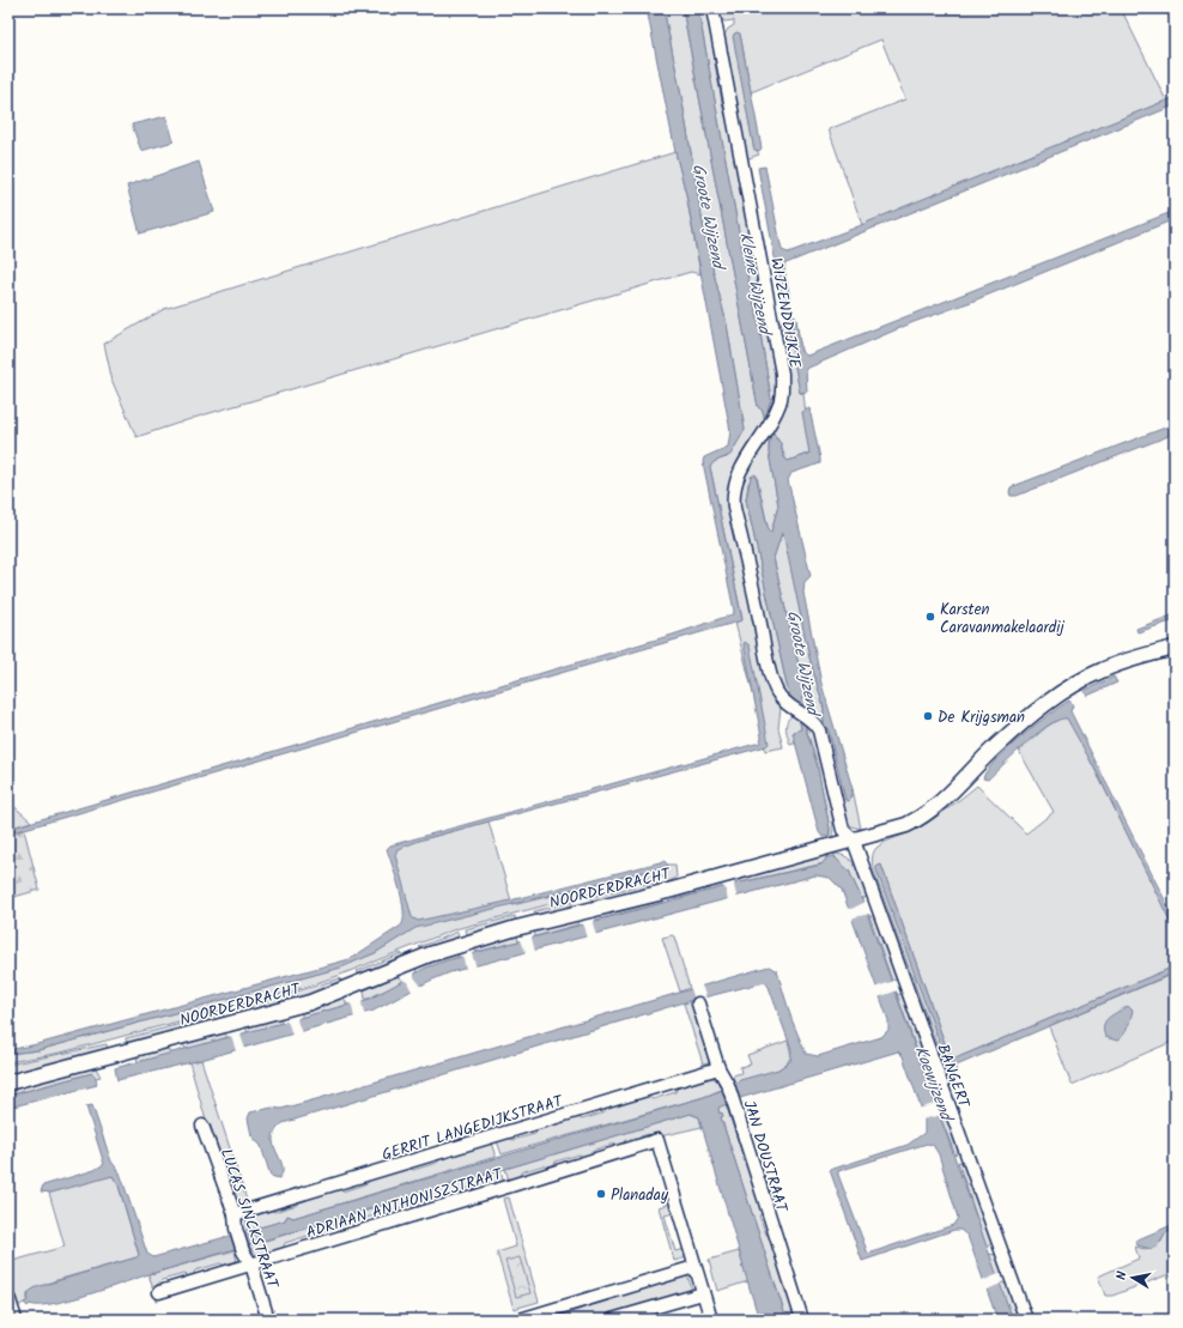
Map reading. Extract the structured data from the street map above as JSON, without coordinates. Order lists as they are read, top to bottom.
{
  "streets": {
    "street": [
      "WIJZENDDIJKJE",
      "NOORDERDRACHT",
      "BANGERT",
      "GERRIT LANGEDIJKSTRAAT",
      "JAN DOUSTRAAT",
      "ADRIAAN ANTHONISZSTRAAT",
      "LUCAS SINCKSTRAAT"
    ]
  },
  "crossings": [
    ["WIJZENDDIJKJE", "NOORDERDRACHT"],
    ["WIJZENDDIJKJE", "BANGERT"],
    ["NOORDERDRACHT", "BANGERT"],
    ["GERRIT LANGEDIJKSTRAAT", "JAN DOUSTRAAT"],
    ["GERRIT LANGEDIJKSTRAAT", "LUCAS SINCKSTRAAT"],
    ["ADRIAAN ANTHONISZSTRAAT", "LUCAS SINCKSTRAAT"]
  ],
  "water": ["Groote Wijzend", "Kleine Wijzend", "Koewijzend"],
  "places": ["Karsten Caravanmakelaardij", "De Krijgsman", "Planaday"],
  "north": "left"
}
